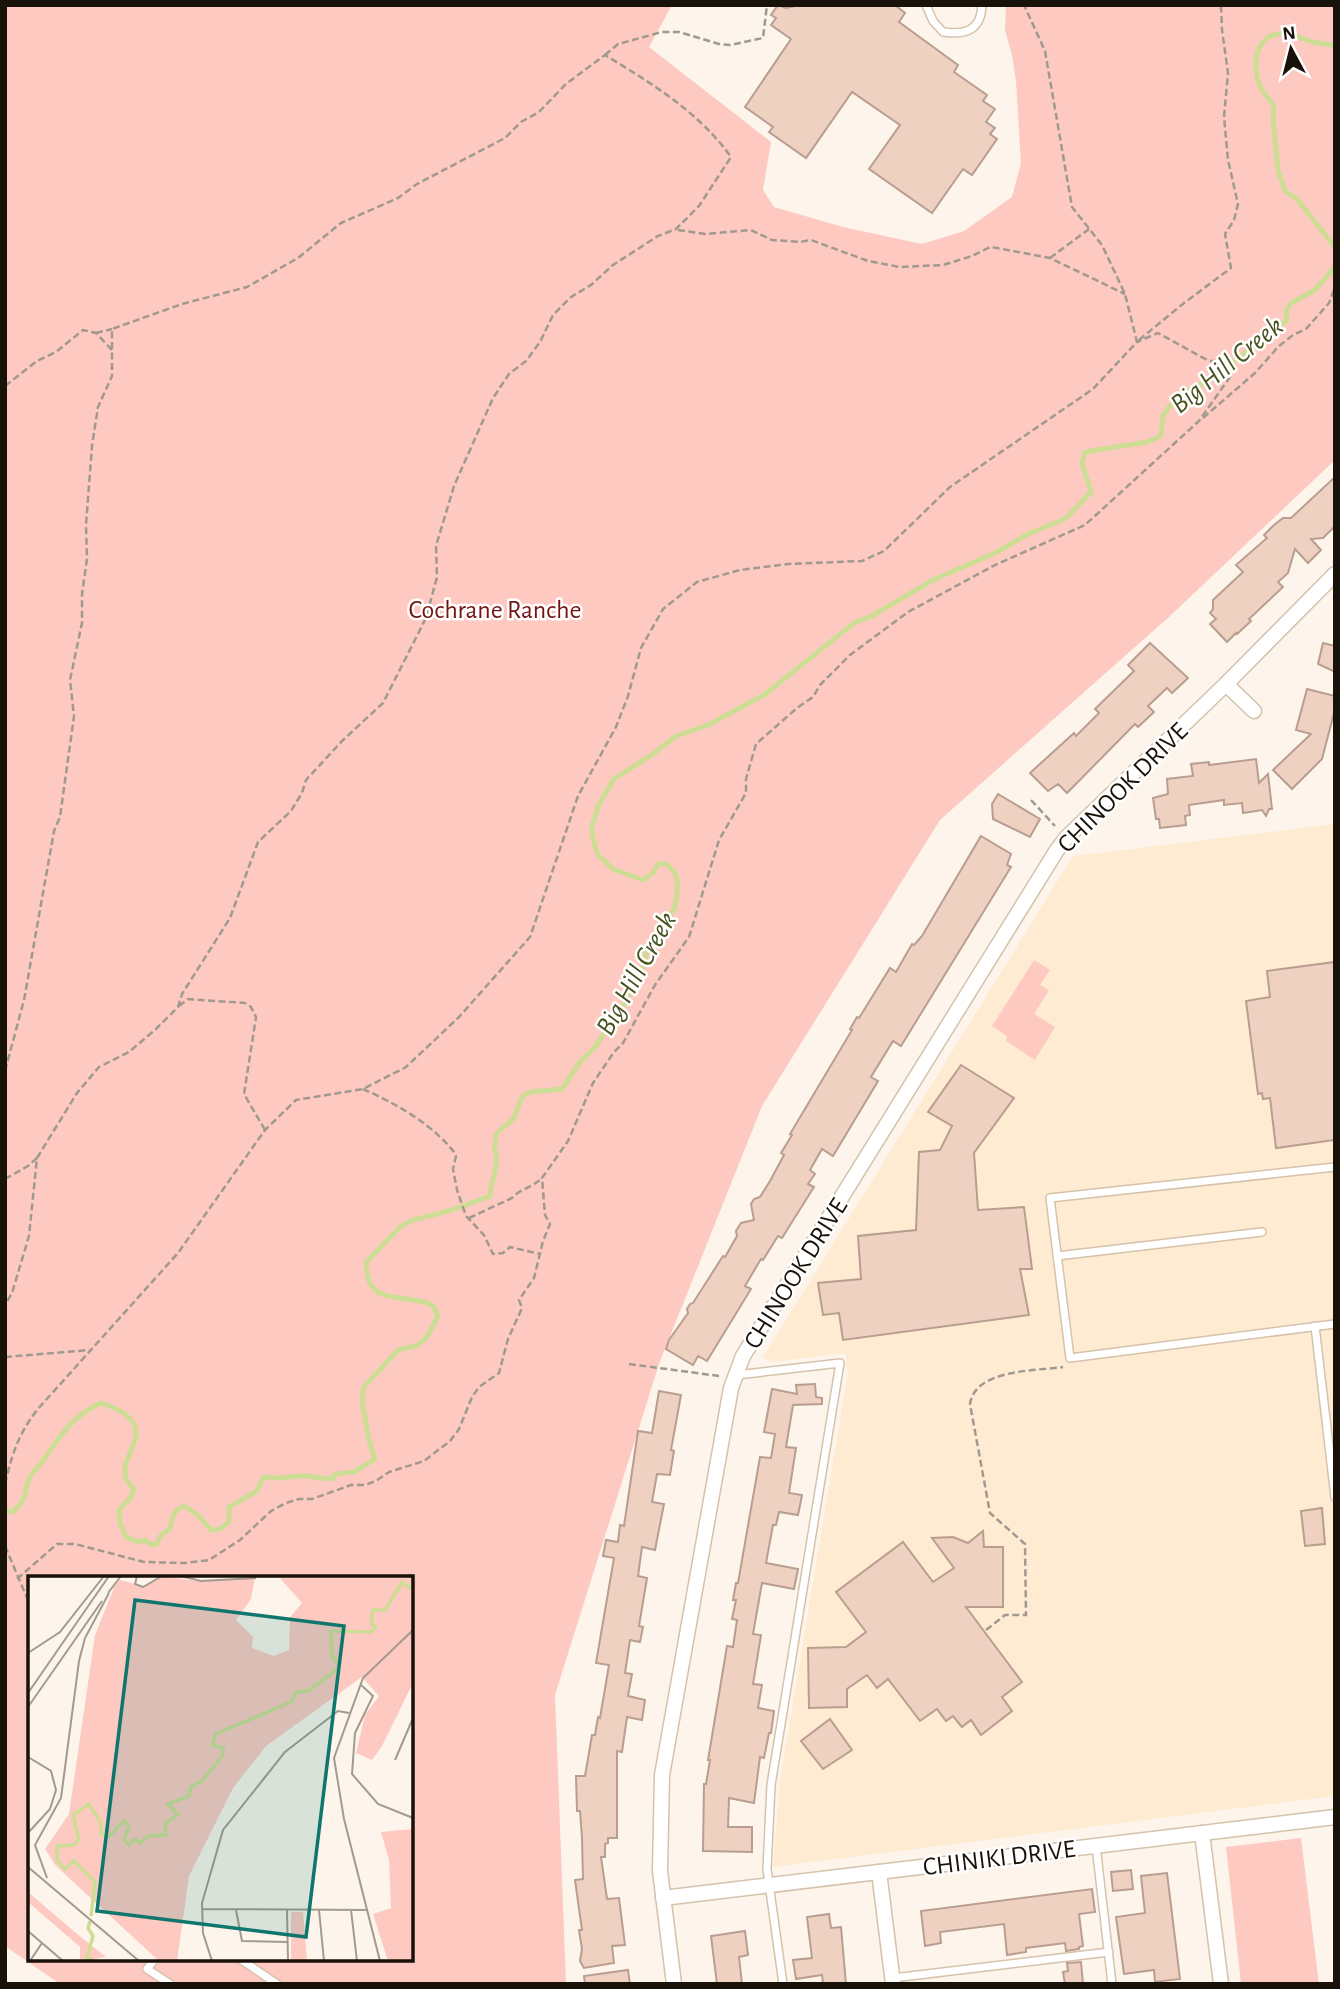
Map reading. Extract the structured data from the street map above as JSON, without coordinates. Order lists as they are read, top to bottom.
{
  "streets": {
    "street": ["CHINOOK DRIVE", "CHINIKI DRIVE"]
  },
  "crossings": [
    ["CHINOOK DRIVE", "CHINIKI DRIVE"]
  ],
  "water": ["Big Hill Creek"],
  "parks": ["Cochrane Ranche"],
  "north": "top"
}
